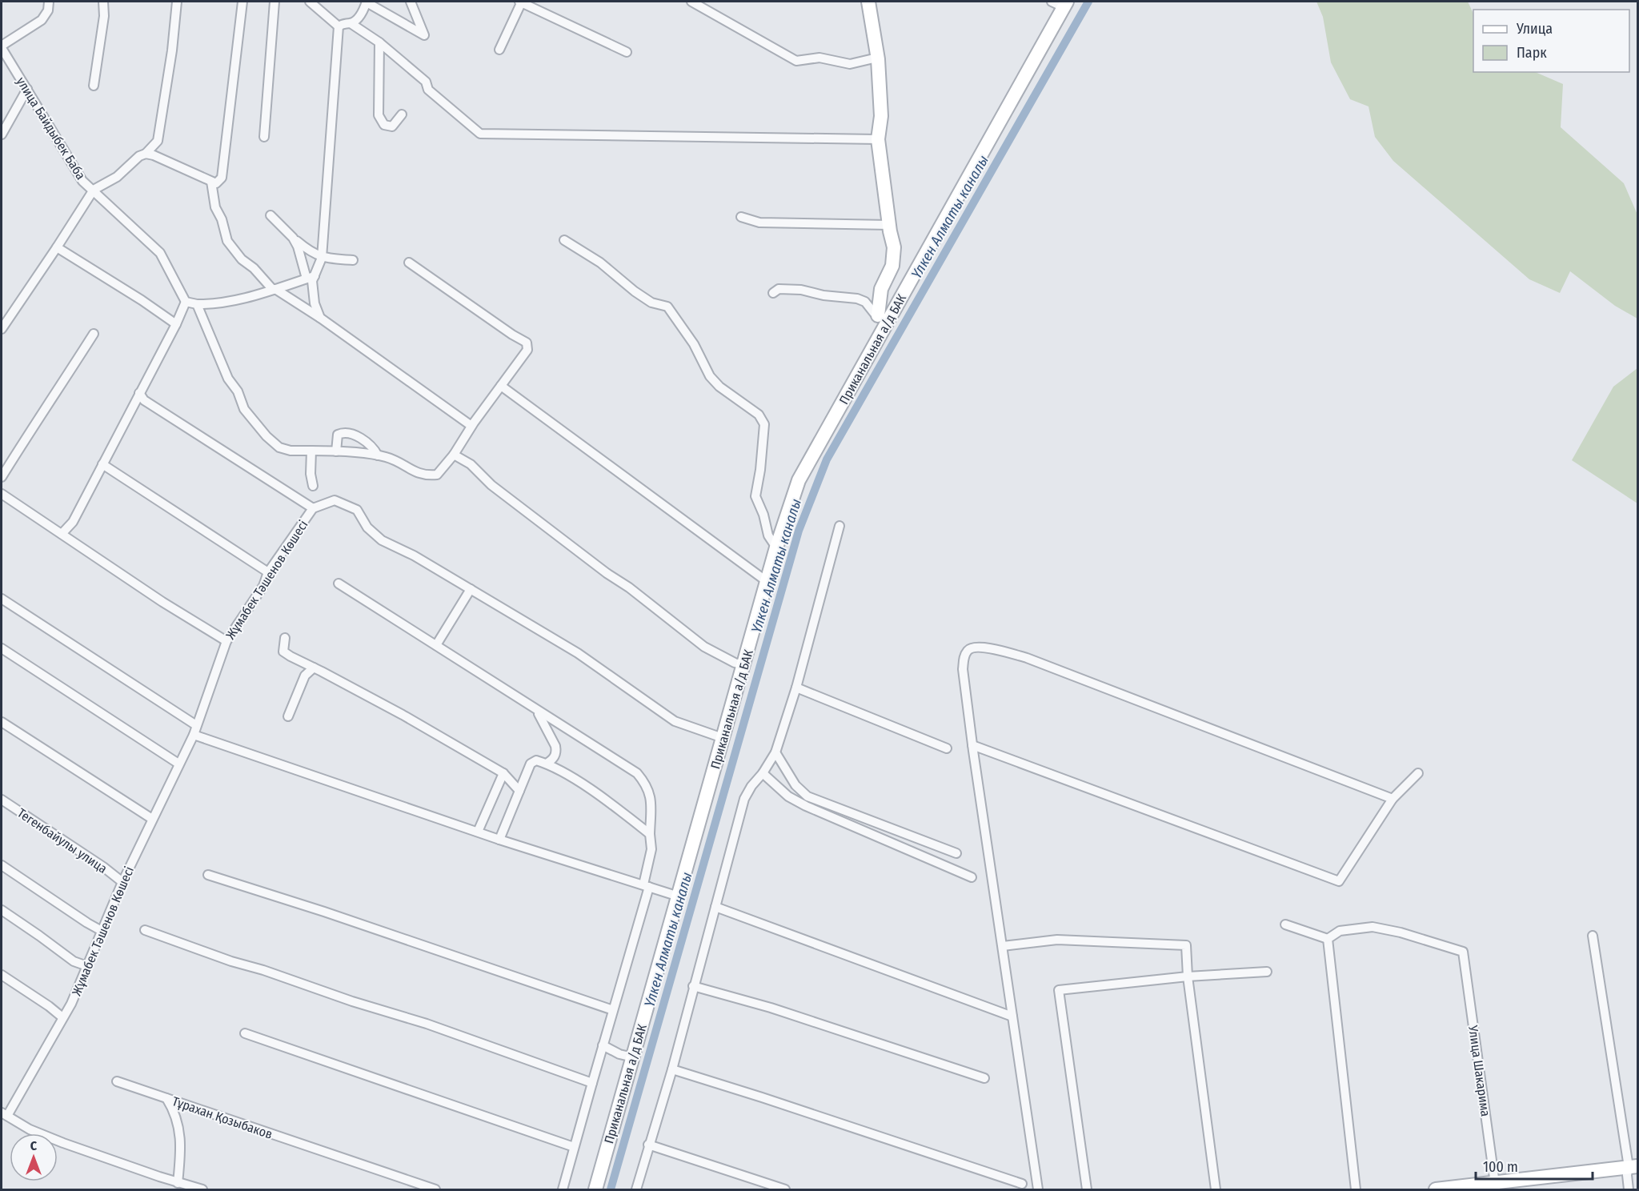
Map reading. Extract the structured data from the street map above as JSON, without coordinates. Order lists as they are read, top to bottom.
{
  "streets": {
    "main road": ["Приканальная а/д БАК"],
    "street": [
      "улица Байдыбек Баба",
      "Жұмабек Тәшенов Көшесі",
      "Тегенбайулы улица",
      "Улица Шакарима",
      "Тұрахан Қозыбаков"
    ]
  },
  "crossings": [
    ["Приканальная а/д БАК", "Жұмабек Тәшенов Көшесі"],
    ["Жұмабек Тәшенов Көшесі", "Тегенбайулы улица"]
  ],
  "water": ["Үлкен Алматы каналы"],
  "legend": ["Улица", "Парк"],
  "scale_bar": "100 m",
  "north": "top"
}
